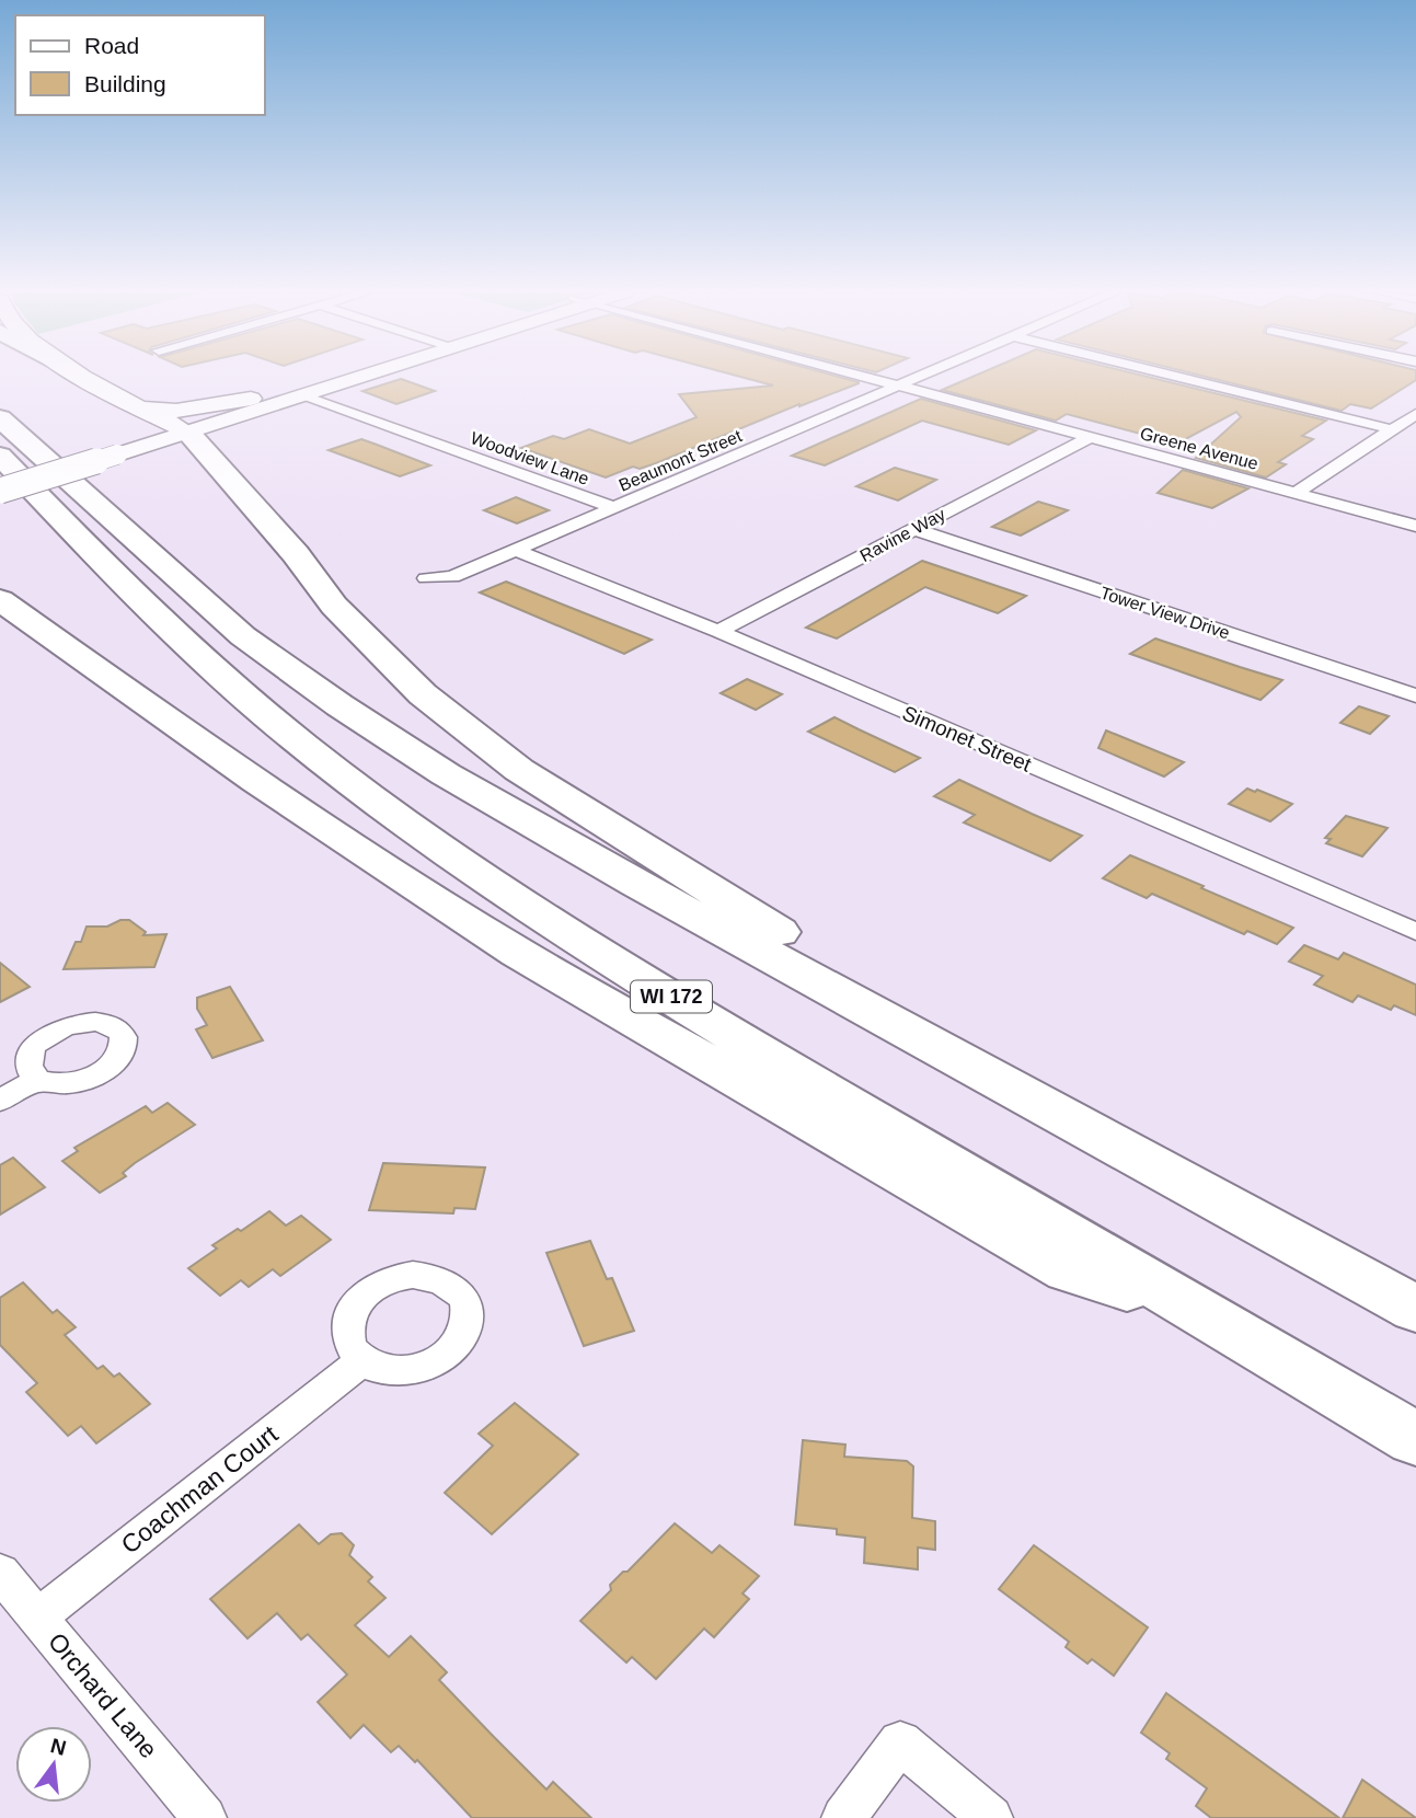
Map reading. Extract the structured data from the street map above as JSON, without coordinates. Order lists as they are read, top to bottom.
{
  "streets": {
    "highway": ["WI 172"],
    "street": [
      "Greene Avenue",
      "Woodview Lane",
      "Beaumont Street",
      "Ravine Way",
      "Tower View Drive",
      "Simonet Street",
      "Coachman Court",
      "Orchard Lane"
    ]
  },
  "crossings": [
    ["Greene Avenue", "Beaumont Street"],
    ["Greene Avenue", "Ravine Way"],
    ["Woodview Lane", "Beaumont Street"],
    ["Beaumont Street", "Simonet Street"],
    ["Ravine Way", "Tower View Drive"],
    ["Ravine Way", "Simonet Street"],
    ["Coachman Court", "Orchard Lane"]
  ],
  "legend": ["Road", "Building"],
  "north": "top"
}
